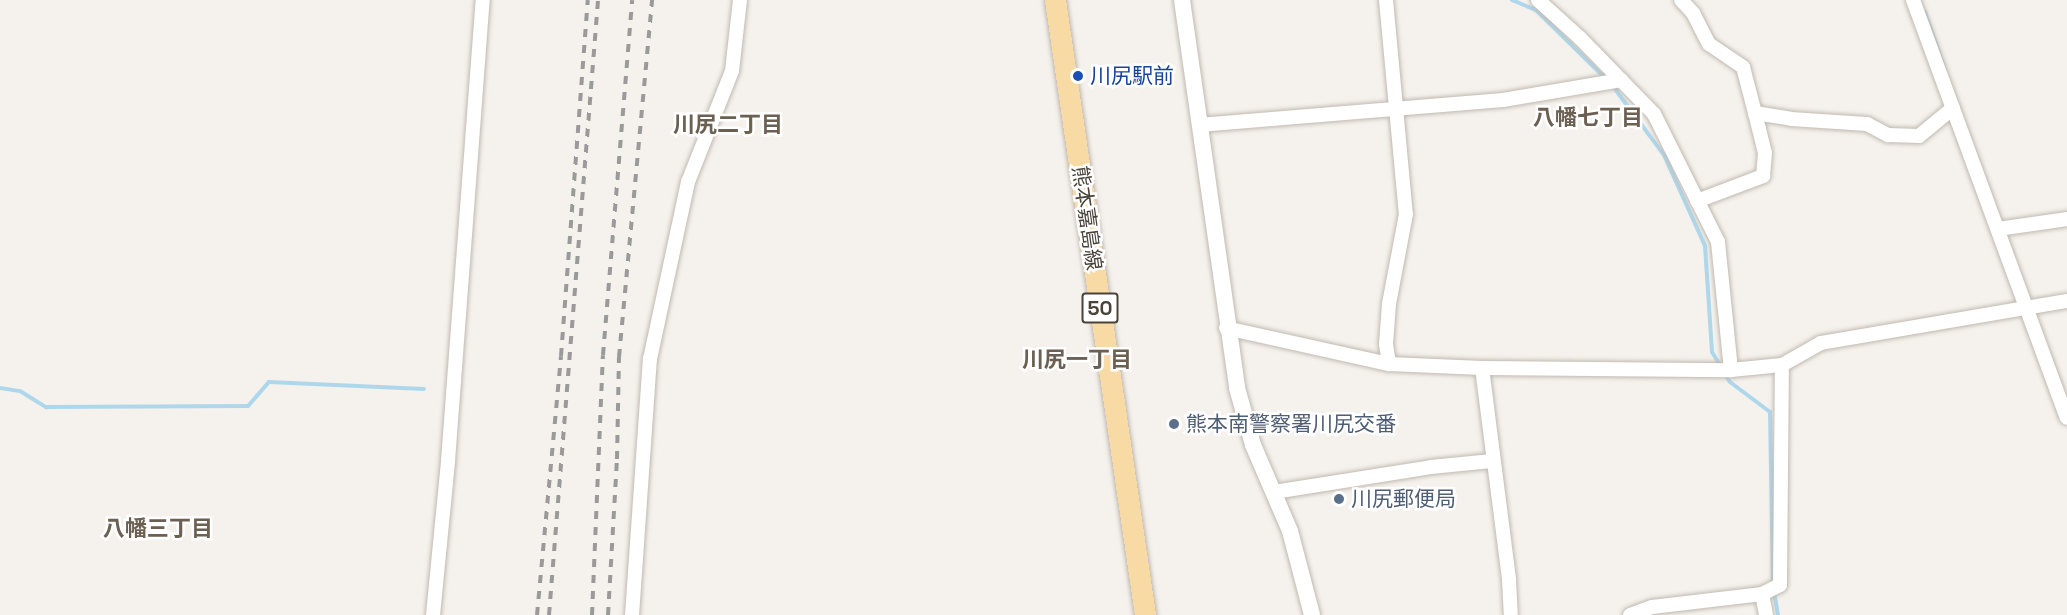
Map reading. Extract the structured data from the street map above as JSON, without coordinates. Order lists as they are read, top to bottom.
{
  "streets": {
    "main road": ["熊本嘉島線", "50"]
  },
  "districts": [
    "八幡七丁目",
    "川尻二丁目",
    "川尻一丁目",
    "八幡三丁目"
  ],
  "places": ["川尻駅前", "熊本南警察署川尻交番", "川尻郵便局"]
}
